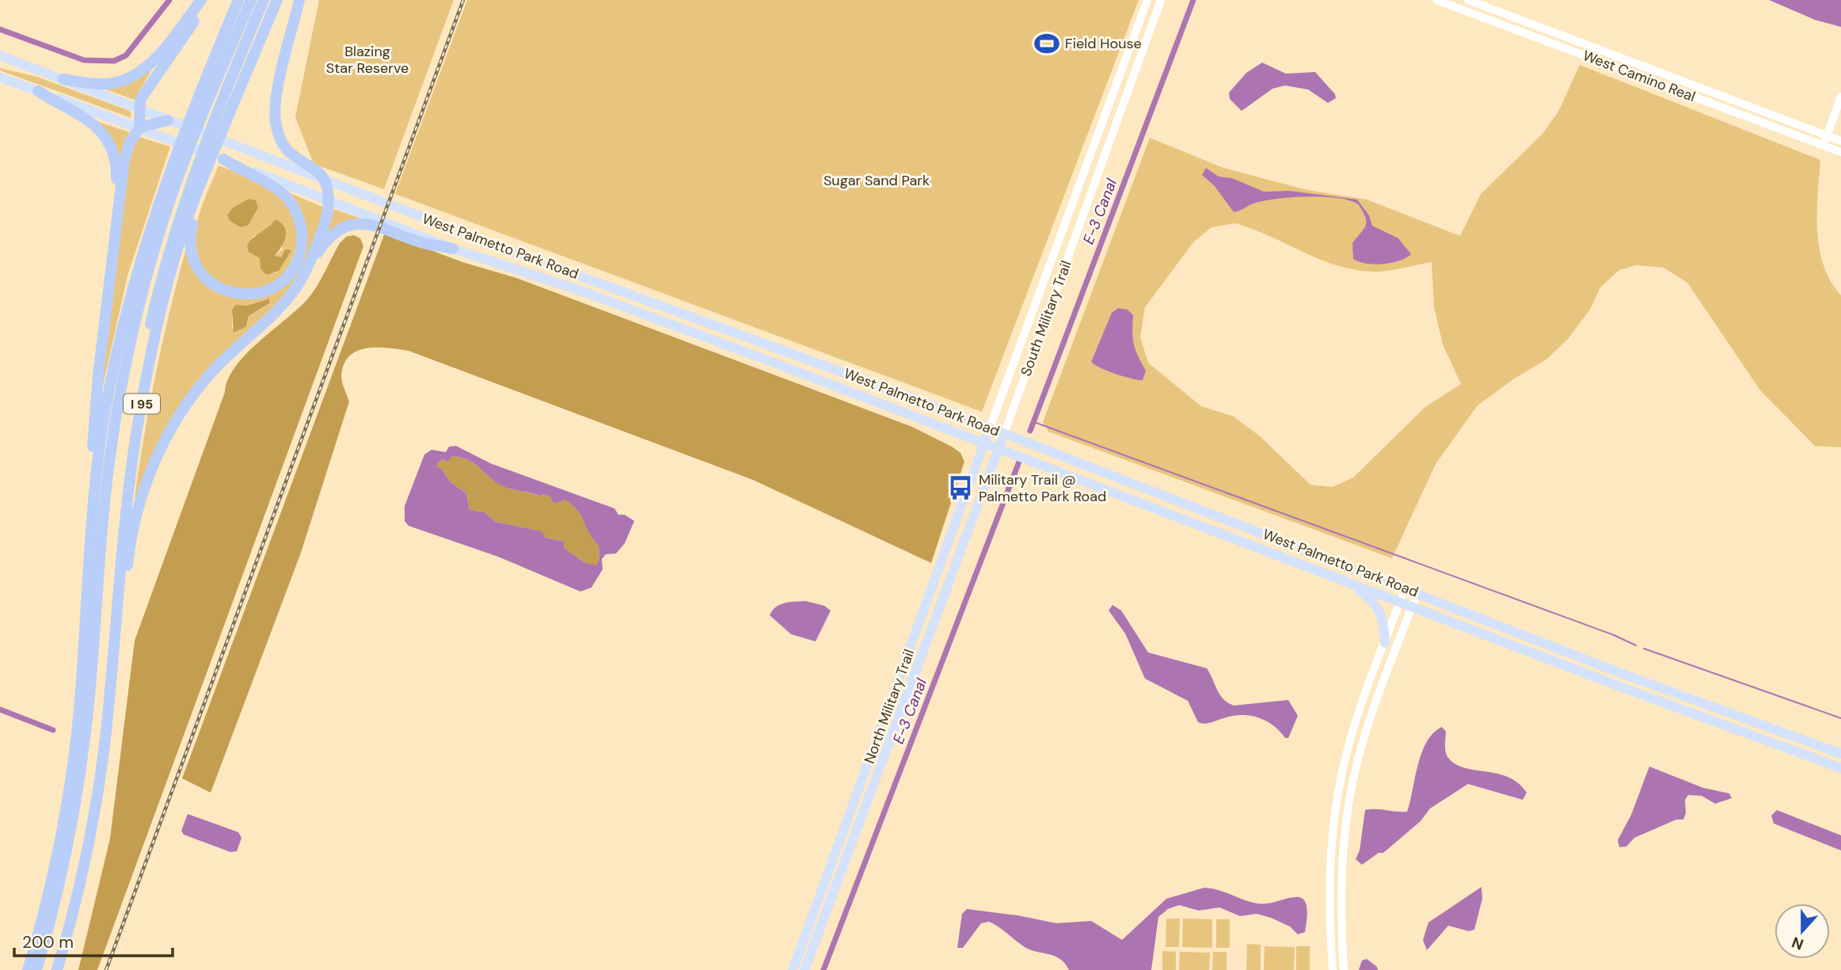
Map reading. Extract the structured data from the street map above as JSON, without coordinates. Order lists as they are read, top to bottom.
{
  "streets": {
    "highway": ["I 95"],
    "main road": ["West Palmetto Park Road", "South Military Trail", "North Military Trail"],
    "street": ["West Camino Real"]
  },
  "crossings": [
    ["West Palmetto Park Road", "South Military Trail"],
    ["West Palmetto Park Road", "North Military Trail"],
    ["South Military Trail", "North Military Trail"]
  ],
  "water": ["E-3 Canal"],
  "parks": ["Blazing Star Reserve", "Sugar Sand Park"],
  "places": {
    "sports": ["Field House"],
    "bus stop": ["Military Trail @ Palmetto Park Road"]
  },
  "scale_bar": "200 m",
  "north": "bottom"
}
